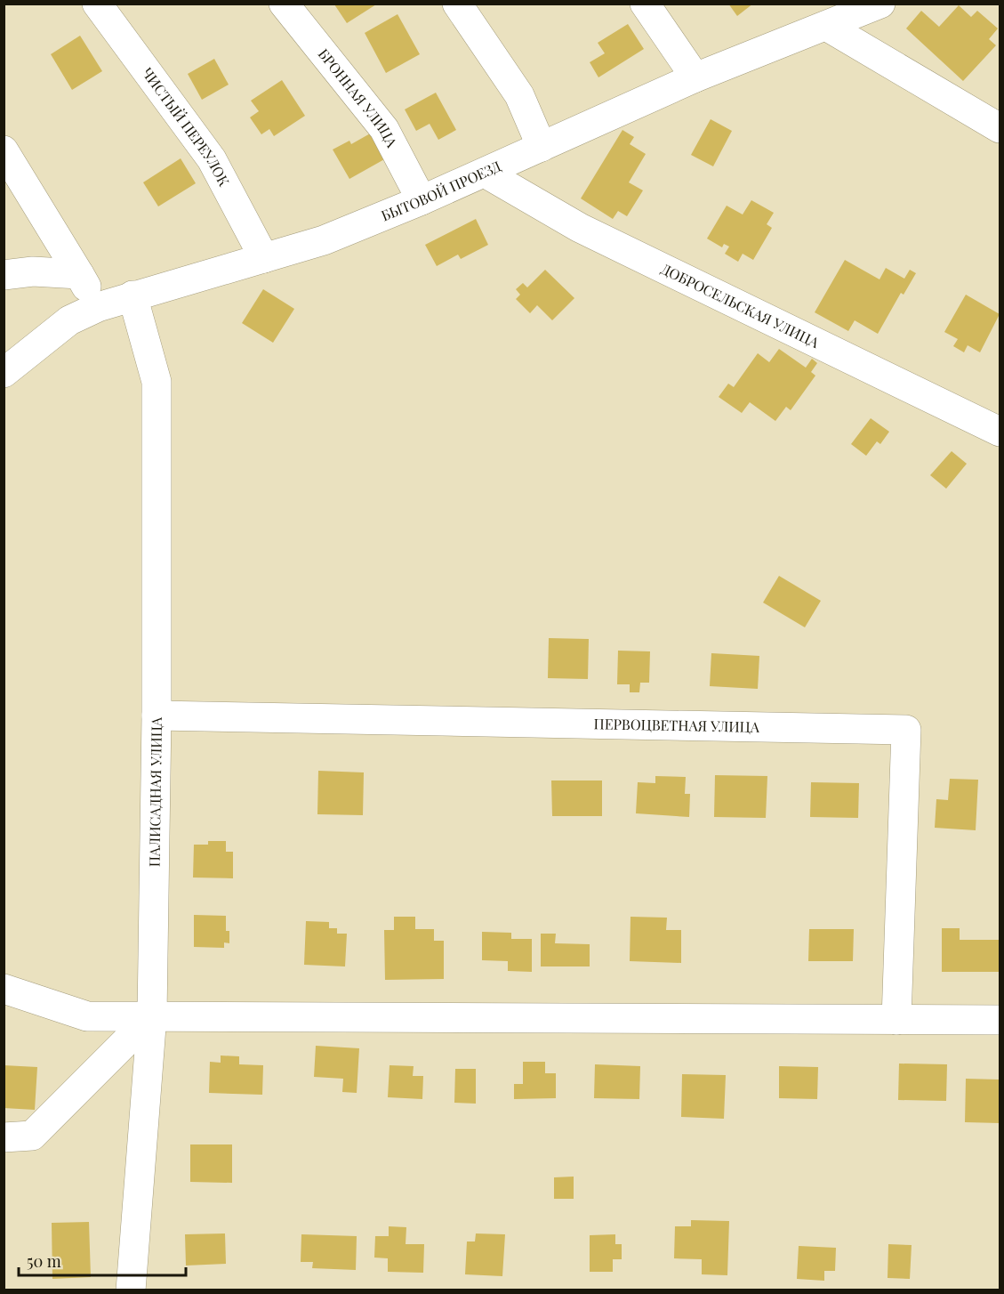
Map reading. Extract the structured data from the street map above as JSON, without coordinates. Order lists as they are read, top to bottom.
{
  "streets": {
    "street": [
      "БРОННАЯ УЛИЦА",
      "ЧИСТЫЙ ПЕРЕУЛОК",
      "БЫТОВОЙ ПРОЕЗД",
      "ДОБРОСЕЛЬСКАЯ УЛИЦА",
      "ПЕРВОЦВЕТНАЯ УЛИЦА",
      "ПАЛИСАДНАЯ УЛИЦА"
    ]
  },
  "crossings": [
    ["БРОННАЯ УЛИЦА", "БЫТОВОЙ ПРОЕЗД"],
    ["ЧИСТЫЙ ПЕРЕУЛОК", "БЫТОВОЙ ПРОЕЗД"],
    ["БЫТОВОЙ ПРОЕЗД", "ДОБРОСЕЛЬСКАЯ УЛИЦА"],
    ["БЫТОВОЙ ПРОЕЗД", "ПАЛИСАДНАЯ УЛИЦА"],
    ["ПЕРВОЦВЕТНАЯ УЛИЦА", "ПАЛИСАДНАЯ УЛИЦА"]
  ],
  "scale_bar": "50 m"
}
